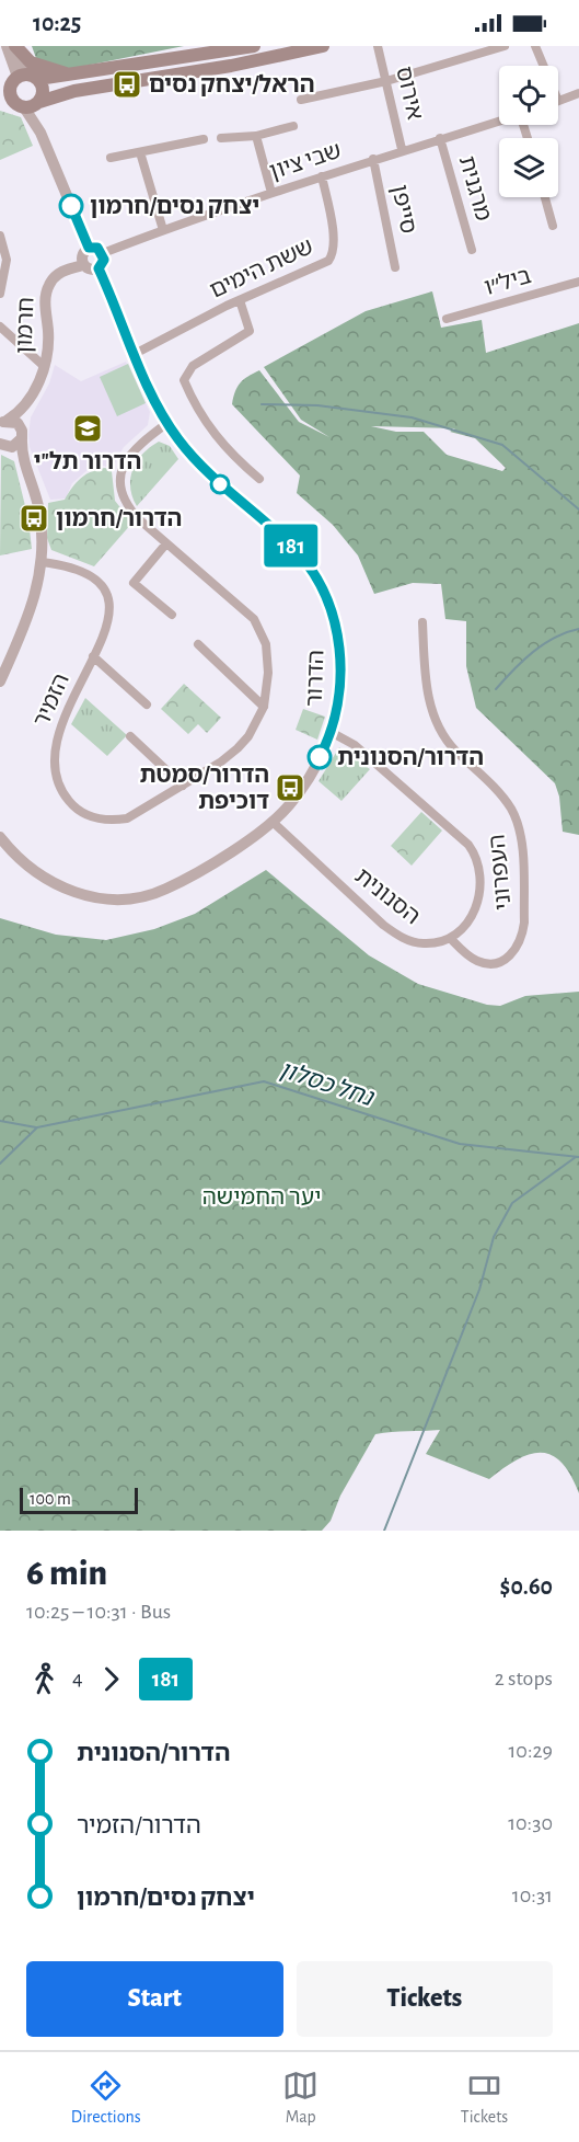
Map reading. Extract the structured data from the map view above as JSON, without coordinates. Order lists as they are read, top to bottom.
{
  "streets": {
    "street": [
      "אירוס",
      "שבי ציון",
      "מרגנית",
      "סייפן",
      "ששת הימים",
      "ביל״ו",
      "חרמון",
      "הדרור",
      "הזמיר",
      "העפרוני",
      "הסנונית"
    ]
  },
  "crossings": [
    ["אירוס", "שבי ציון"],
    ["שבי ציון", "מרגנית"],
    ["שבי ציון", "סייפן"],
    ["שבי ציון", "ששת הימים"],
    ["שבי ציון", "חרמון"],
    ["שבי ציון", "הדרור"],
    ["ששת הימים", "הדרור"],
    ["חרמון", "הדרור"],
    ["הדרור", "הזמיר"],
    ["הדרור", "הסנונית"],
    ["העפרוני", "הסנונית"]
  ],
  "water": ["נחל כסלון"],
  "parks": ["יער החמישה"],
  "places": {
    "bus stop": ["הראל/יצחק נסים", "הדרור/חרמון", "הדרור/סמטת דוכיפת"],
    "other": ["יצחק נסים/חרמון", "הדרור/הסנונית"],
    "school or university": ["הדרור תל\"י"]
  },
  "lines": ["bus line 181"],
  "scale_bar": "100 m",
  "page": {
    "status": "10:25",
    "on_map": "181",
    "scale": "100 m",
    "heading": ["6 min", "10:25 – 10:31 · Bus", "$0.60"],
    "legs": ["4", "181", "2 stops"],
    "list": [
      {
        "name": "הדרור/הסנונית",
        "value": "10:29"
      },
      {
        "name": "הדרור/הזמיר",
        "value": "10:30"
      },
      {
        "name": "יצחק נסים/חרמון",
        "value": "10:31"
      }
    ],
    "buttons": ["Start", "Tickets"],
    "tabs": ["Directions", "Map", "Tickets"]
  }
}
